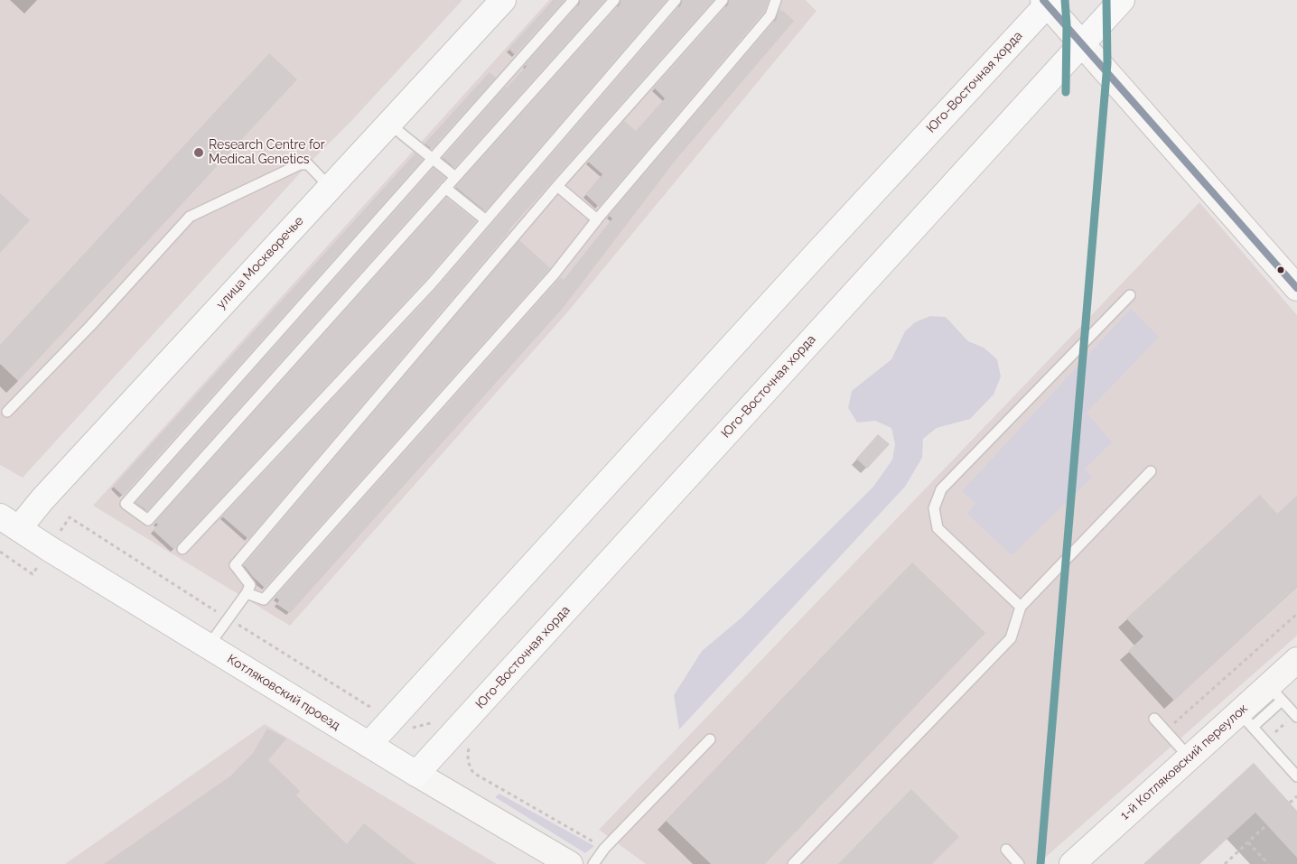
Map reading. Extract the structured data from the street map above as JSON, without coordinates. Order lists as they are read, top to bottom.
{
  "streets": {
    "main road": ["Юго-Восточная хорда", "улица Москворечье", "Котляковский проезд"],
    "street": ["1-й Котляковский переулок"]
  },
  "crossings": [
    ["Юго-Восточная хорда", "Котляковский проезд"],
    ["улица Москворечье", "Котляковский проезд"]
  ],
  "places": ["Research Centre for Medical Genetics"]
}
